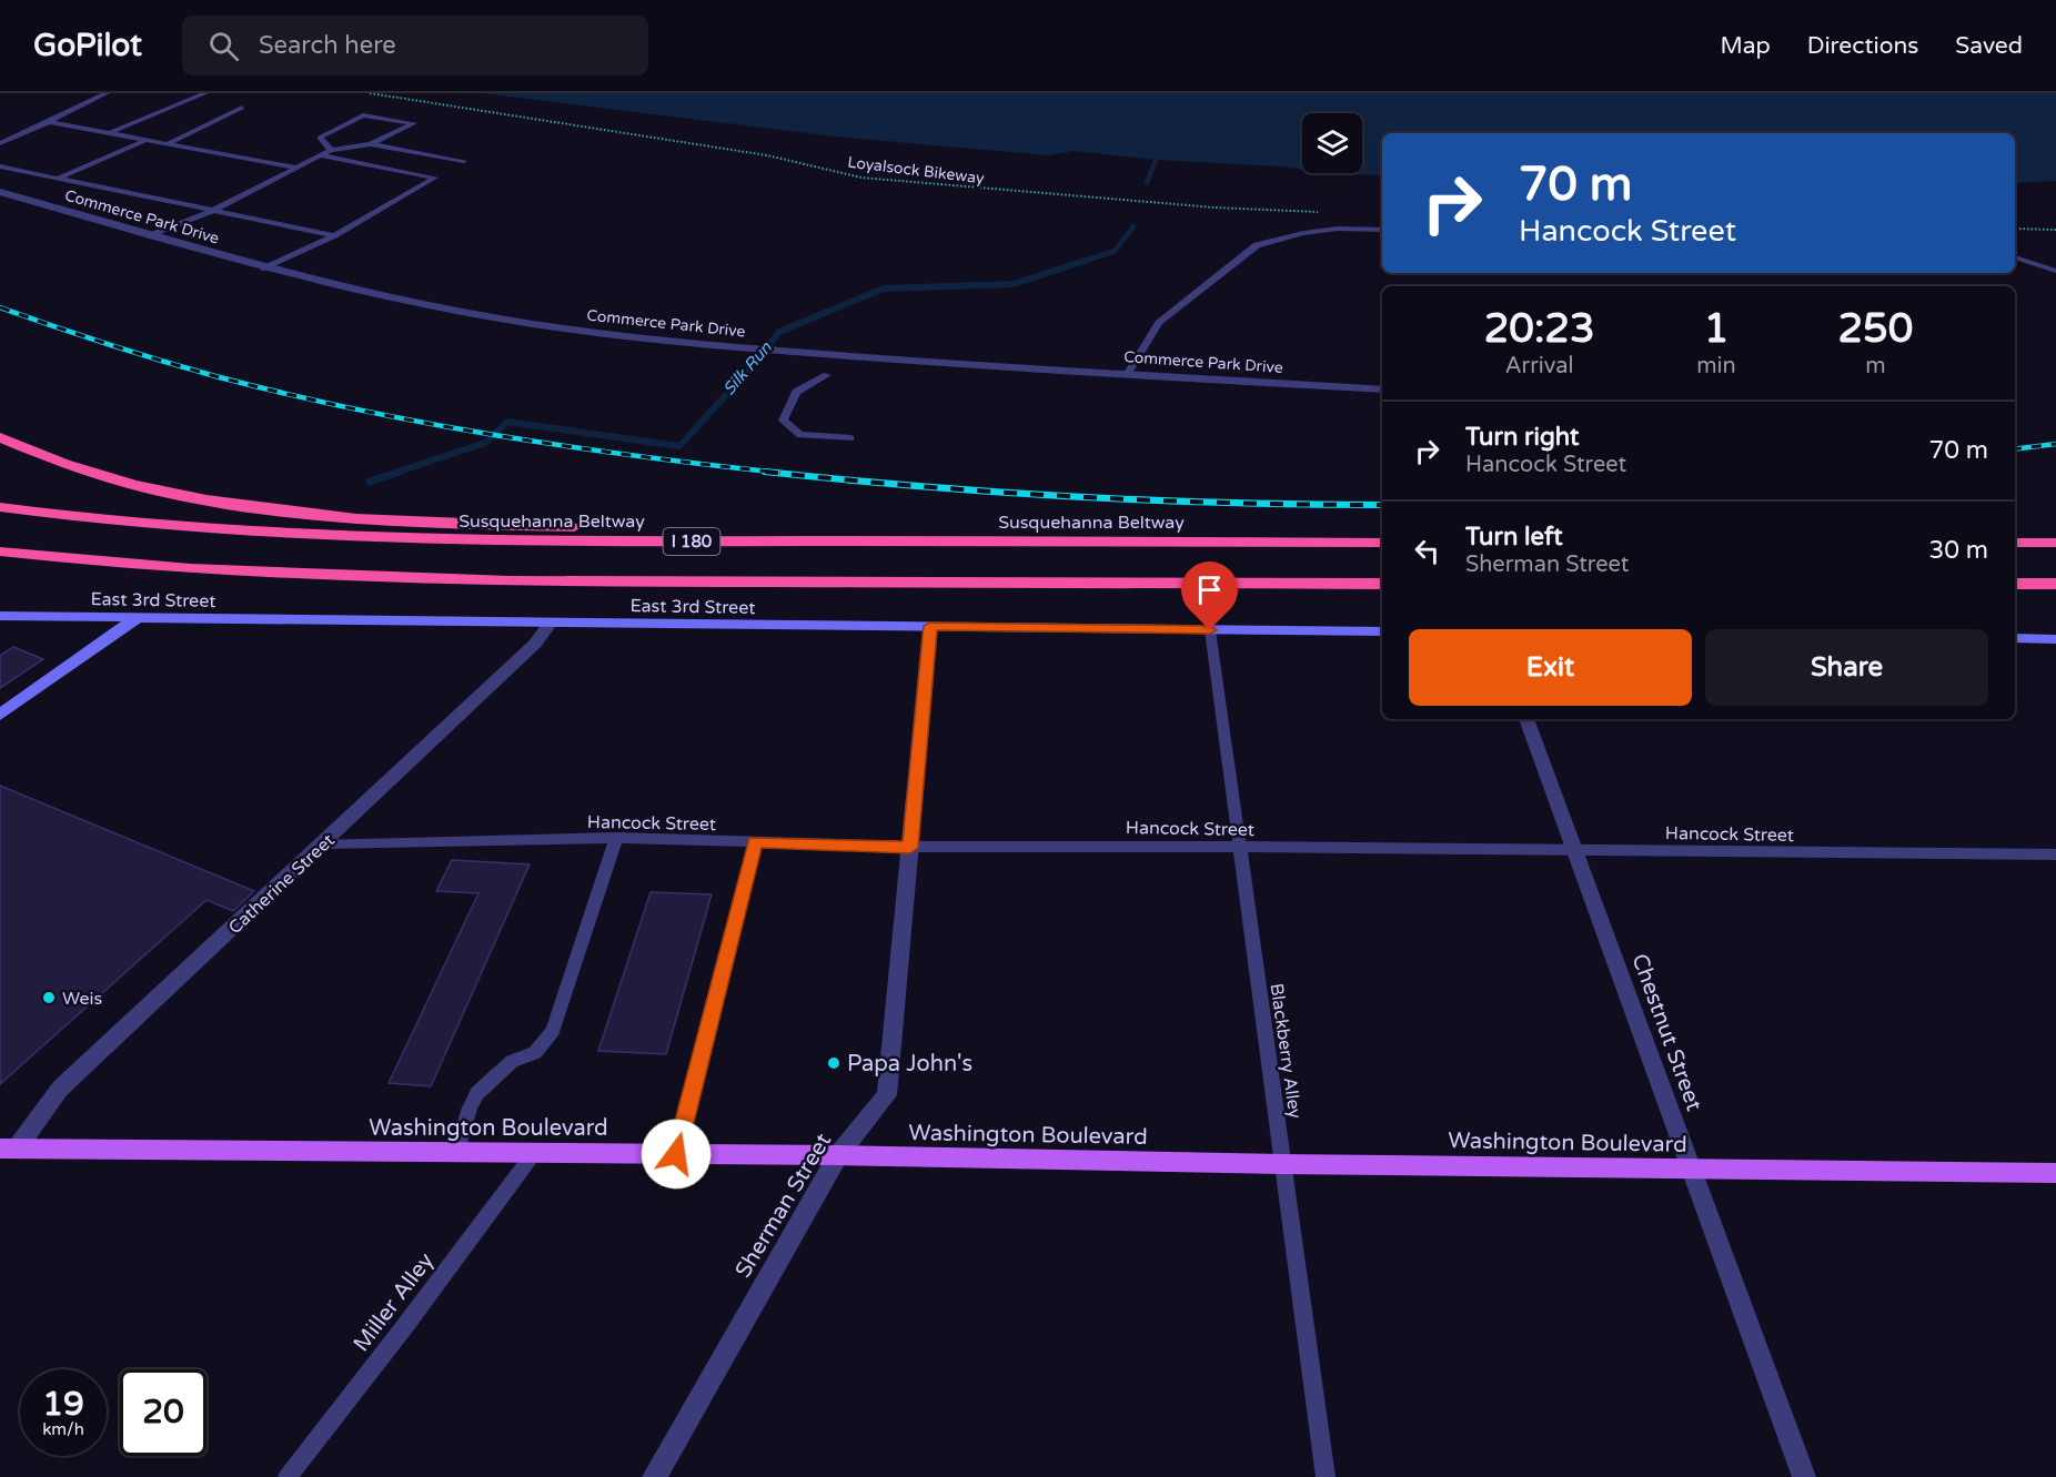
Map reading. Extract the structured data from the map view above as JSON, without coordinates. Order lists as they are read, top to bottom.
{
  "streets": {
    "highway": ["Susquehanna Beltway", "I 180"],
    "main road": ["East 3rd Street", "Washington Boulevard"],
    "street": [
      "Commerce Park Drive",
      "Catherine Street",
      "Chestnut Street",
      "Sherman Street"
    ],
    "lane": ["Hancock Street", "Blackberry Alley", "Miller Alley"],
    "path": ["Loyalsock Bikeway"]
  },
  "crossings": [
    ["East 3rd Street", "Catherine Street"],
    ["East 3rd Street", "Blackberry Alley"],
    ["East 3rd Street", "Sherman Street"],
    ["Hancock Street", "Catherine Street"],
    ["Hancock Street", "Chestnut Street"],
    ["Hancock Street", "Blackberry Alley"],
    ["Hancock Street", "Sherman Street"],
    ["Catherine Street", "Washington Boulevard"],
    ["Chestnut Street", "Washington Boulevard"],
    ["Blackberry Alley", "Washington Boulevard"],
    ["Washington Boulevard", "Sherman Street"],
    ["Washington Boulevard", "Miller Alley"]
  ],
  "water": ["Silk Run"],
  "places": ["Weis", "Papa John's"],
  "page": {
    "header": "GoPilot",
    "search": "Search here",
    "nav": ["Map", "Directions", "Saved"],
    "turn": ["70 m", "Hancock Street"],
    "eta": [
      "20:23",
      "Arrival",
      "1",
      "min",
      "250",
      "m"
    ],
    "list": [
      {
        "name": "Turn right",
        "note": "Hancock Street",
        "value": "70 m"
      },
      {
        "name": "Turn left",
        "note": "Sherman Street",
        "value": "30 m"
      }
    ],
    "buttons": ["Exit", "Share"],
    "speed": "19 km/h",
    "limit": "20"
  }
}
